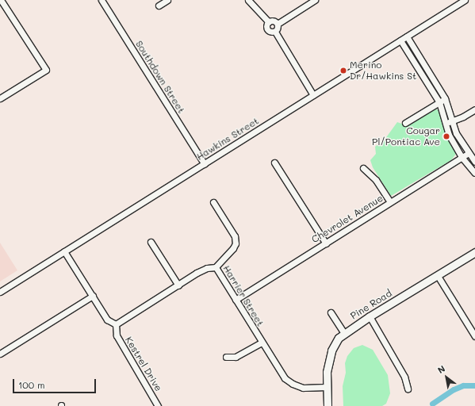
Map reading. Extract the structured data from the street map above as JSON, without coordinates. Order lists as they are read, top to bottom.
{
  "streets": {
    "street": [
      "Southdown Street",
      "Hawkins Street",
      "Chevrolet Avenue",
      "Harrier Street",
      "Pine Road",
      "Kestrel Drive"
    ]
  },
  "crossings": [
    ["Southdown Street", "Hawkins Street"],
    ["Chevrolet Avenue", "Harrier Street"],
    ["Harrier Street", "Pine Road"],
    ["Harrier Street", "Kestrel Drive"]
  ],
  "places": ["Merino Dr/Hawkins St", "Cougar Pl/Pontiac Ave"],
  "scale_bar": "100 m",
  "north": "top left"
}
